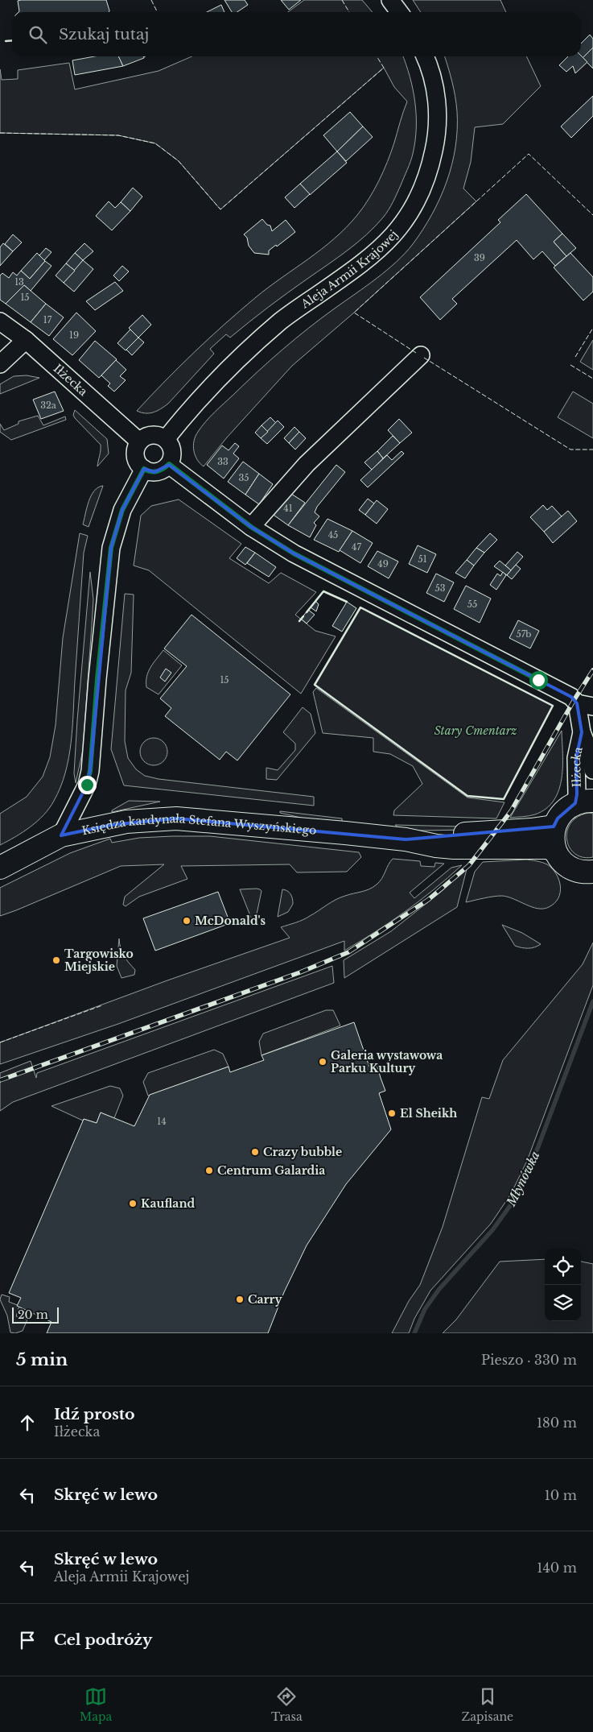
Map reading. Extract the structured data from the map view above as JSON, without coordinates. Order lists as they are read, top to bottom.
{
  "streets": {
    "main road": ["Księdza kardynała Stefana Wyszyńskiego"],
    "street": ["Aleja Armii Krajowej", "Iłżecka"]
  },
  "crossings": [
    ["Aleja Armii Krajowej", "Iłżecka"]
  ],
  "water": ["Młynówka"],
  "parks": ["Stary Cmentarz"],
  "places": [
    "McDonald's",
    "Targowisko Miejskie",
    "Galeria wystawowa Parku Kultury",
    "El Sheikh",
    "Crazy bubble",
    "Centrum Galardia",
    "Kaufland",
    "Carry"
  ],
  "house_numbers": [
    "39",
    "13",
    "15",
    "17",
    "19",
    "32a",
    "33",
    "35",
    "41",
    "45",
    "47",
    "51",
    "49",
    "53",
    "55",
    "57b",
    "15",
    "14"
  ],
  "scale_bar": "20 m",
  "page": {
    "search": "Szukaj tutaj",
    "scale": "20 m",
    "heading": ["5 min", "Pieszo · 330 m"],
    "list": [
      ["Idź prosto", "Iłżecka", "180 m"],
      ["Skręć w lewo", "10 m"],
      ["Skręć w lewo", "Aleja Armii Krajowej", "140 m"],
      "Cel podróży"
    ],
    "nav": ["Mapa", "Trasa", "Zapisane"]
  }
}
